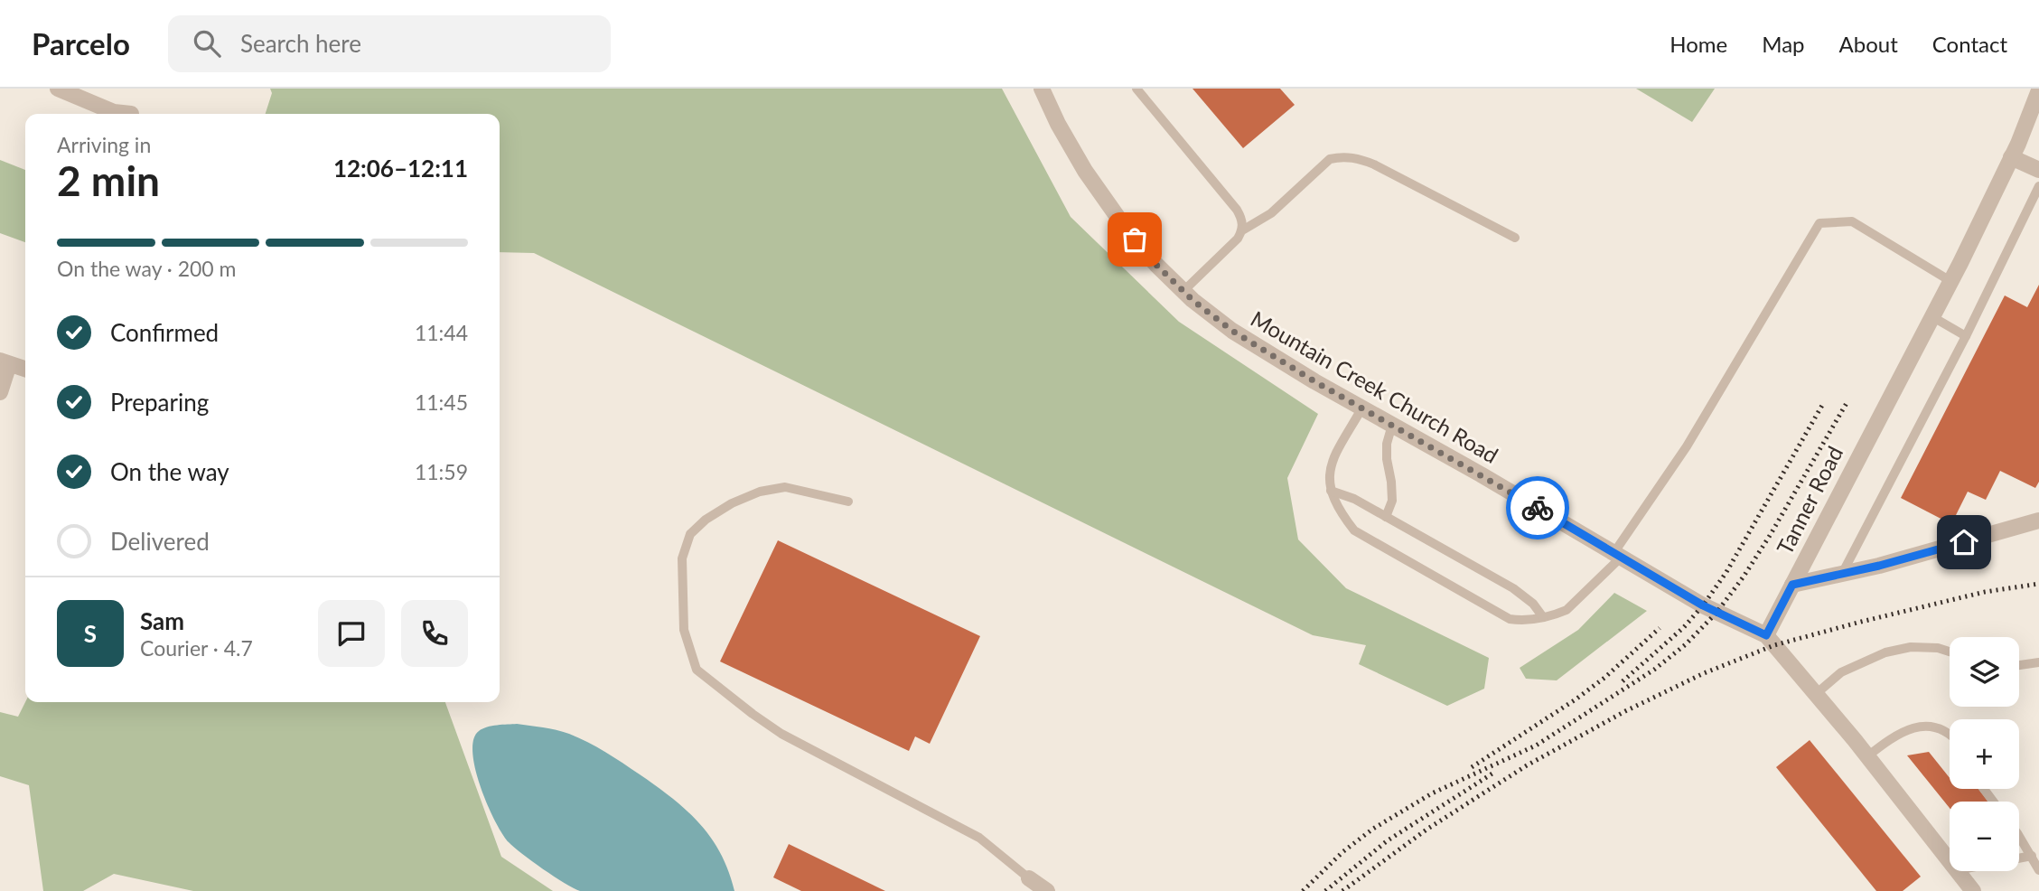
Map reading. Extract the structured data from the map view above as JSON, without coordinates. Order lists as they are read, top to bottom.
{
  "streets": {
    "street": ["Mountain Creek Church Road", "Tanner Road"]
  },
  "crossings": [
    ["Mountain Creek Church Road", "Tanner Road"]
  ],
  "page": {
    "header": "Parcelo",
    "search": "Search here",
    "nav": [
      "Home",
      "Map",
      "About",
      "Contact"
    ],
    "heading": ["2 min", "Arriving in", "12:06–12:11"],
    "panel": ["Sam", "Courier · 4.7"],
    "bar": "On the way · 200 m",
    "list": [
      ["Confirmed", "11:44"],
      ["Preparing", "11:45"],
      ["On the way", "11:59"],
      "Delivered"
    ],
    "round": "S",
    "map_buttons": ["+", "−"]
  }
}
